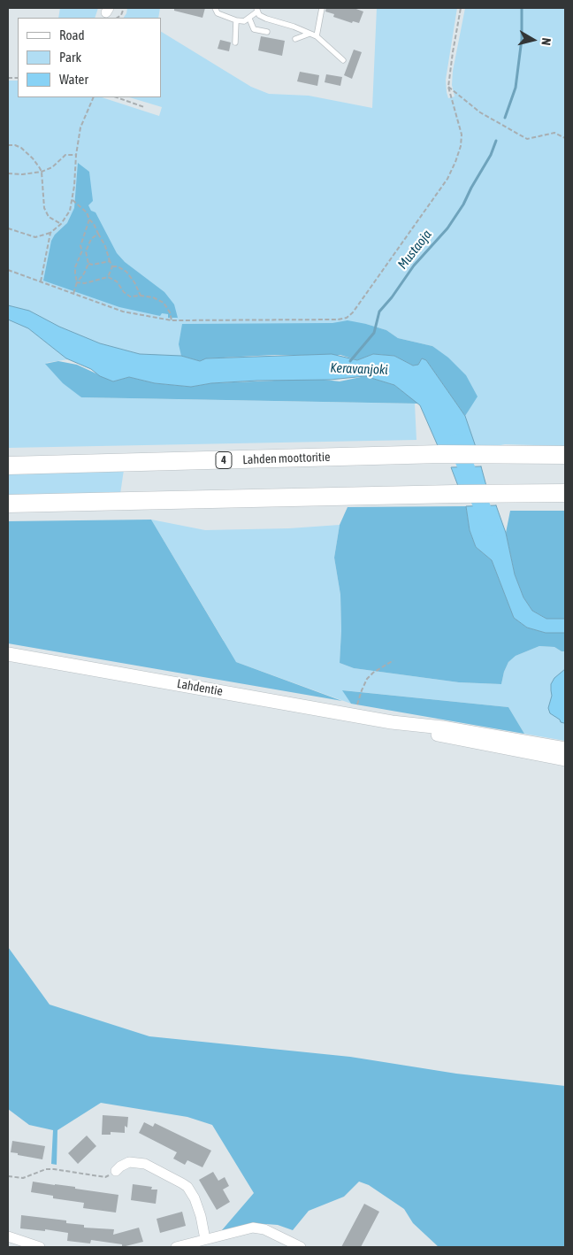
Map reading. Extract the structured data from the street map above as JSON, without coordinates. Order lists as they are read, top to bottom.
{
  "streets": {
    "highway": ["Lahden moottoritie", "4"],
    "main road": ["Lahdentie"]
  },
  "water": ["Mustaoja", "Keravanjoki"],
  "legend": ["Road", "Park", "Water"],
  "north": "right"
}
